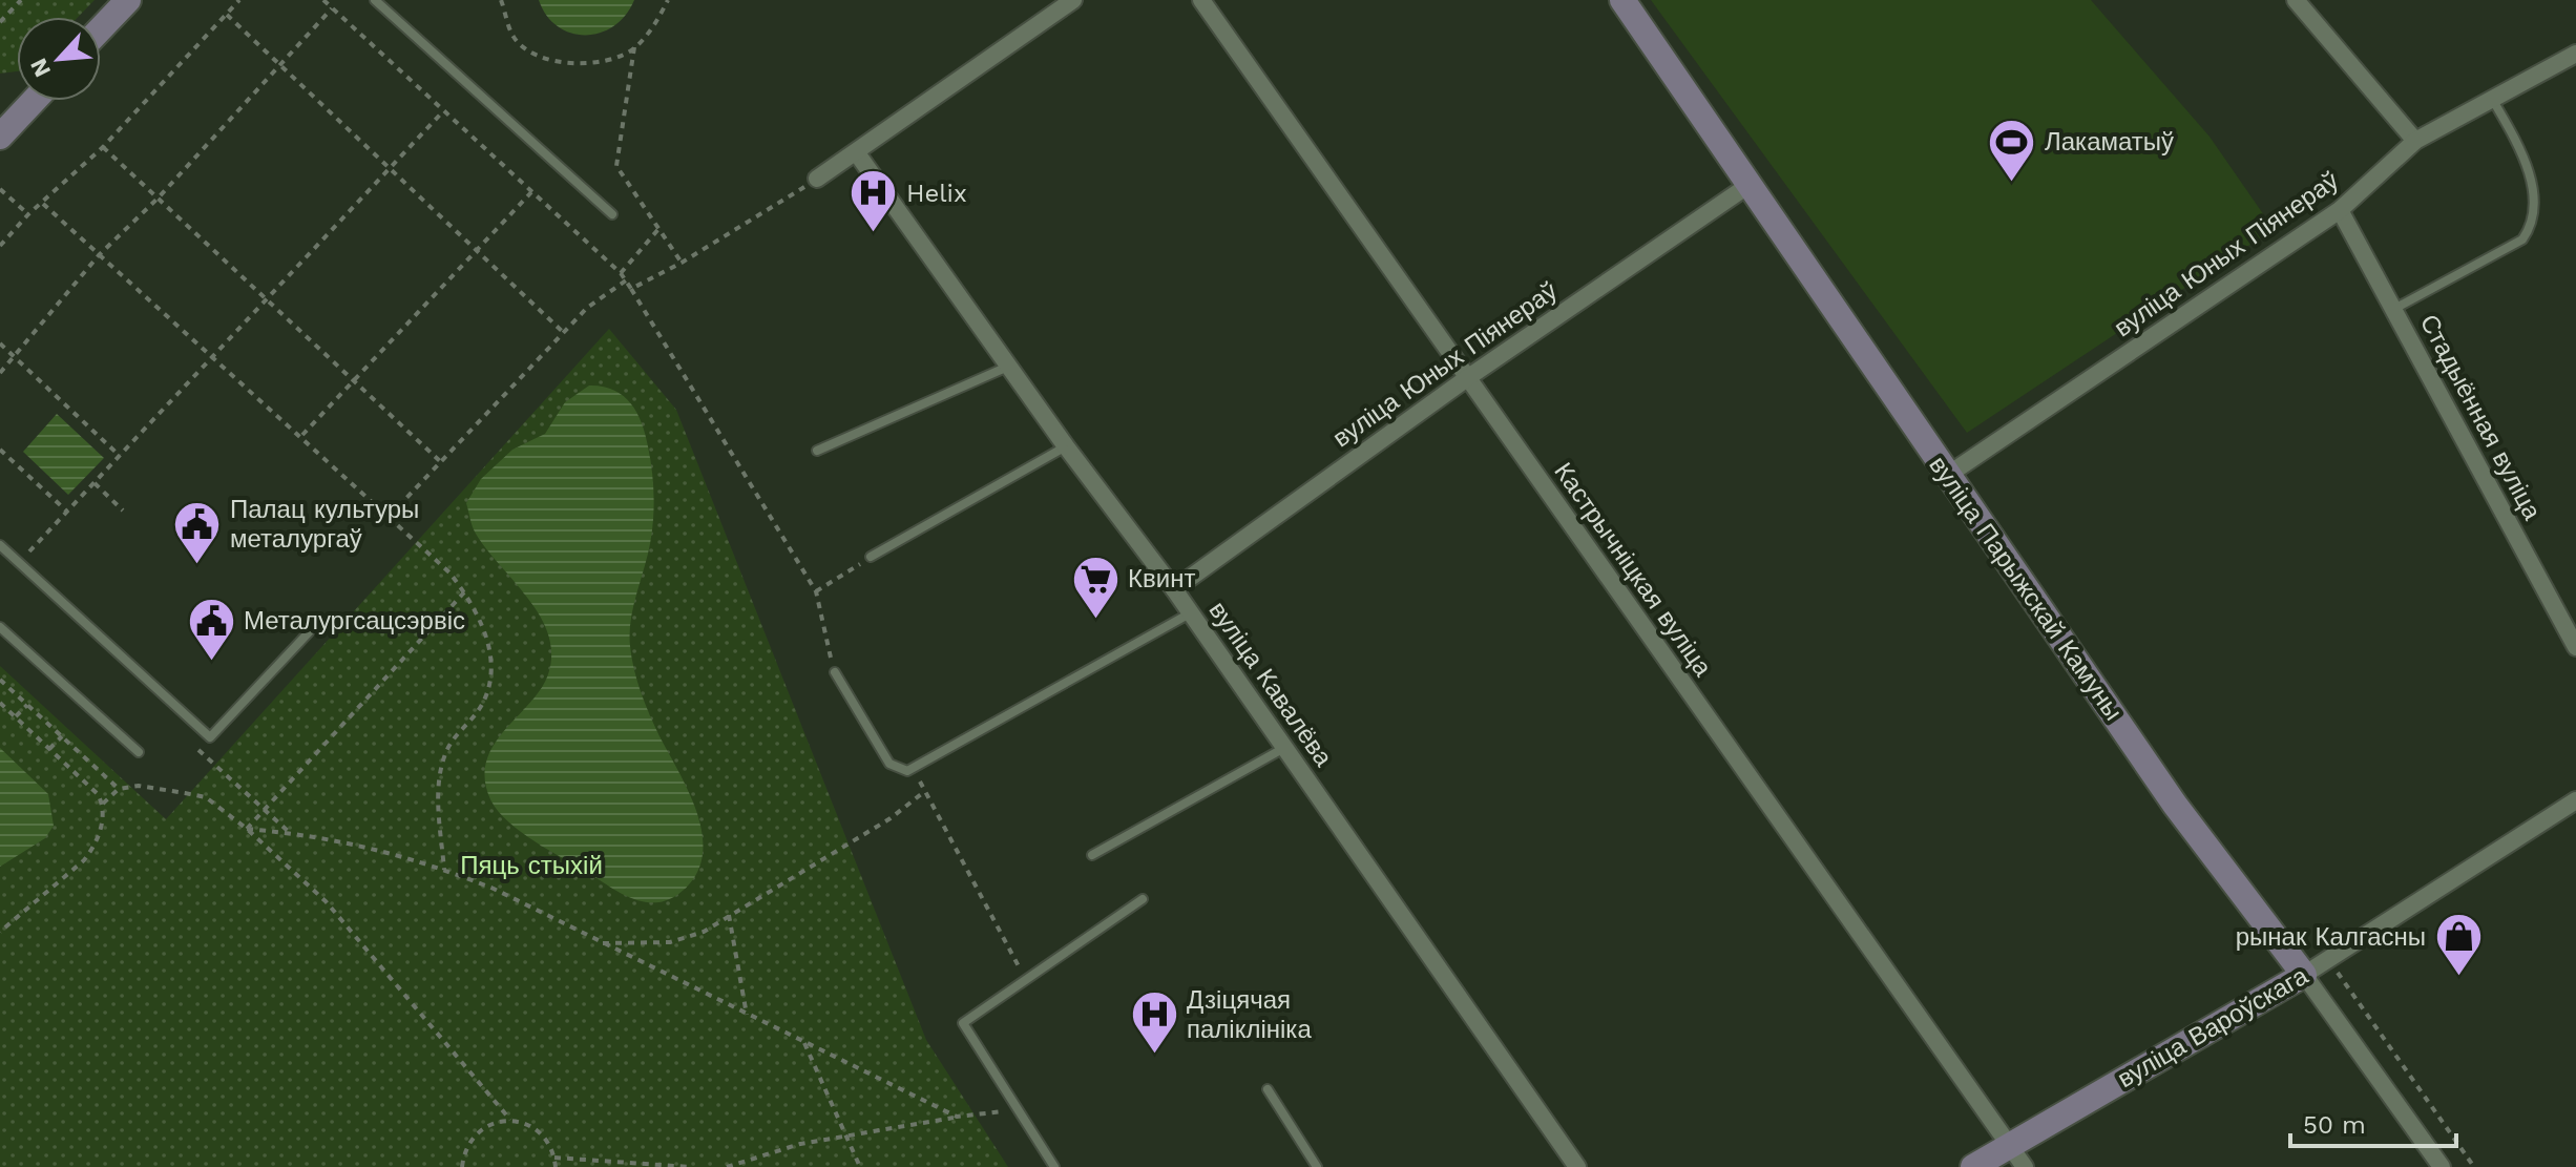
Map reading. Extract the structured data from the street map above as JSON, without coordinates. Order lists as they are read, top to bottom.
{
  "streets": {
    "street": [
      "вуліца Юных Піянераў",
      "Стадыённая вуліца",
      "Кастрычніцкая вуліца",
      "вуліца Парыжскай Камуны",
      "вуліца Кавалёва",
      "вуліца Вароўскага"
    ]
  },
  "crossings": [
    ["вуліца Юных Піянераў", "Стадыённая вуліца"],
    ["вуліца Юных Піянераў", "Кастрычніцкая вуліца"],
    ["вуліца Юных Піянераў", "вуліца Парыжскай Камуны"],
    ["вуліца Юных Піянераў", "вуліца Кавалёва"],
    ["Кастрычніцкая вуліца", "вуліца Вароўскага"],
    ["вуліца Парыжскай Камуны", "вуліца Вароўскага"]
  ],
  "parks": ["Пяць стыхій"],
  "places": {
    "sports": ["Лакаматыў"],
    "hospital": ["Helix", "Дзіцячая паліклініка"],
    "public building": ["Палац культуры металургаў", "Металургсацсэрвіс"],
    "supermarket": ["Квинт"],
    "shop": ["рынак Калгасны"]
  },
  "scale_bar": "50 m",
  "north": "bottom left"
}
